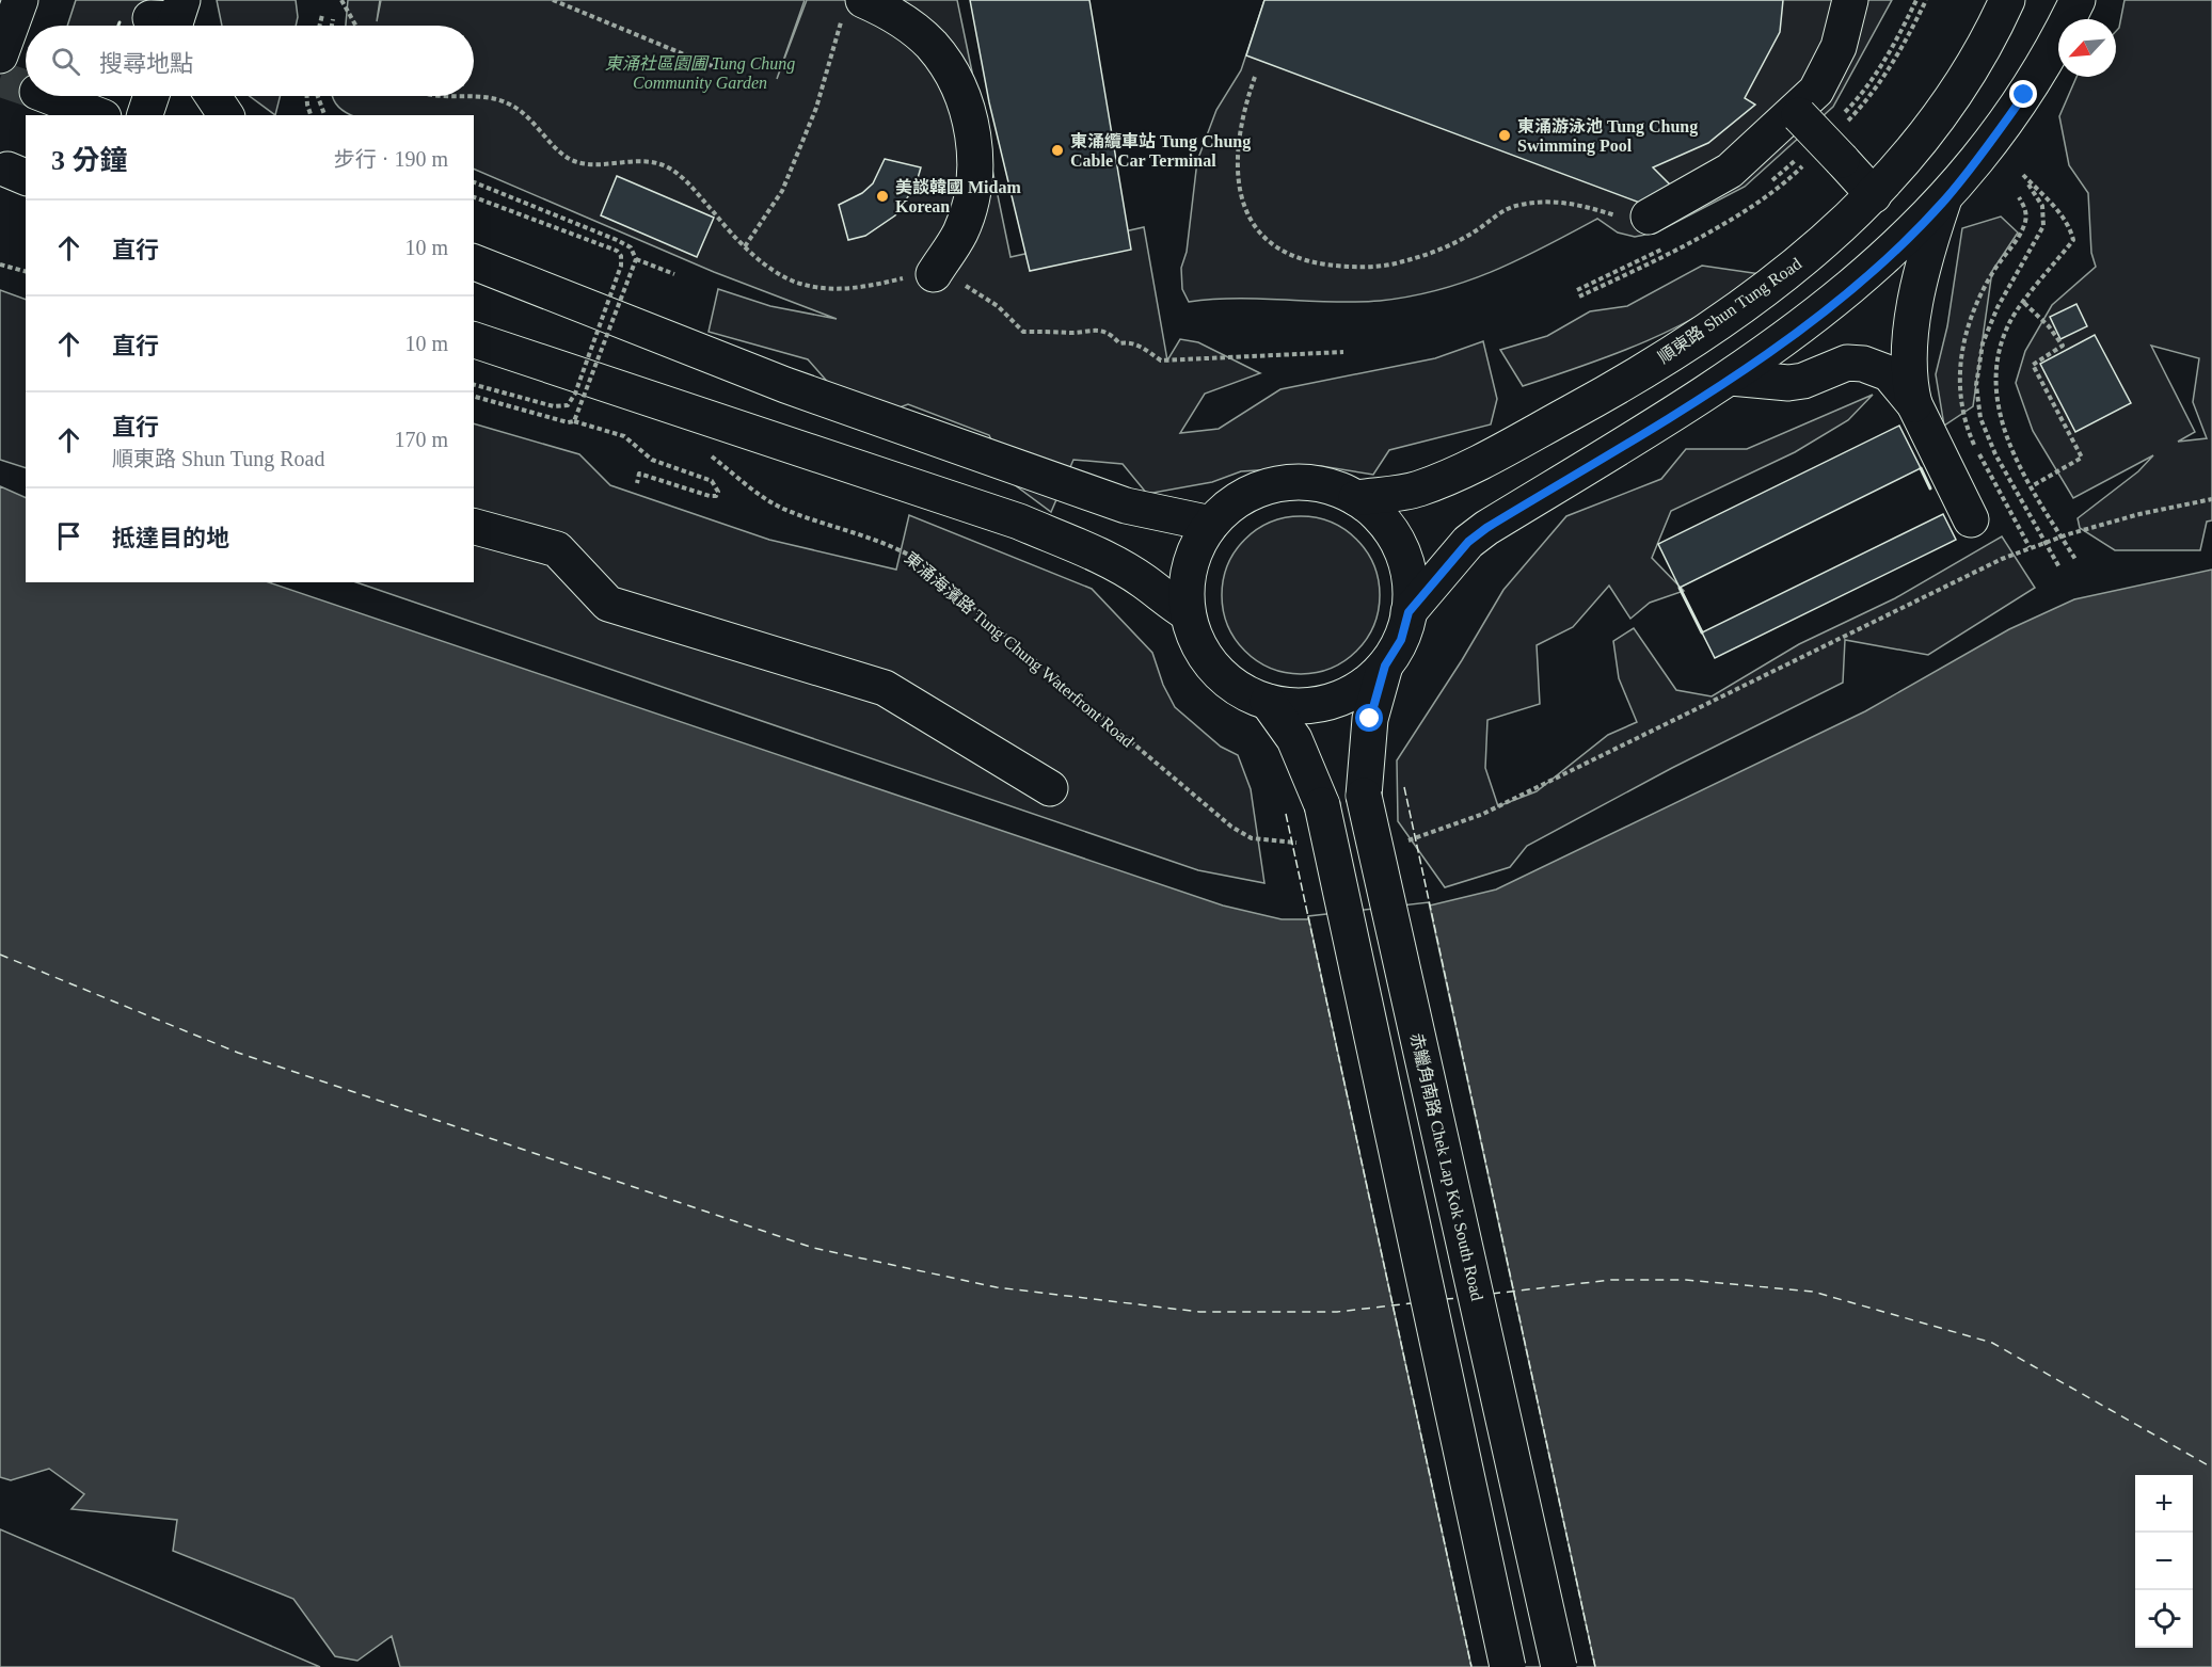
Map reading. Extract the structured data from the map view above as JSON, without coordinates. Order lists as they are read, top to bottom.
{
  "streets": {
    "main road": ["順東路 Shun Tung Road", "赤鱲角南路 Chek Lap Kok South Road"],
    "path": ["東涌海濱路 Tung Chung Waterfront Road"]
  },
  "crossings": [
    ["順東路 Shun Tung Road", "赤鱲角南路 Chek Lap Kok South Road"]
  ],
  "parks": ["東涌社區園圃 Tung Chung Community Garden"],
  "places": ["東涌游泳池 Tung Chung Swimming Pool", "東涌纜車站 Tung Chung Cable Car Terminal", "美談韓國 Midam Korean"],
  "north": "bottom left",
  "page": {
    "search": "搜尋地點",
    "heading": ["3 分鐘", "步行 · 190 m"],
    "list": [
      ["直行", "10 m"],
      ["直行", "10 m"],
      ["直行", "順東路 Shun Tung Road", "170 m"],
      "抵達目的地"
    ],
    "map_buttons": ["+", "−"]
  }
}
